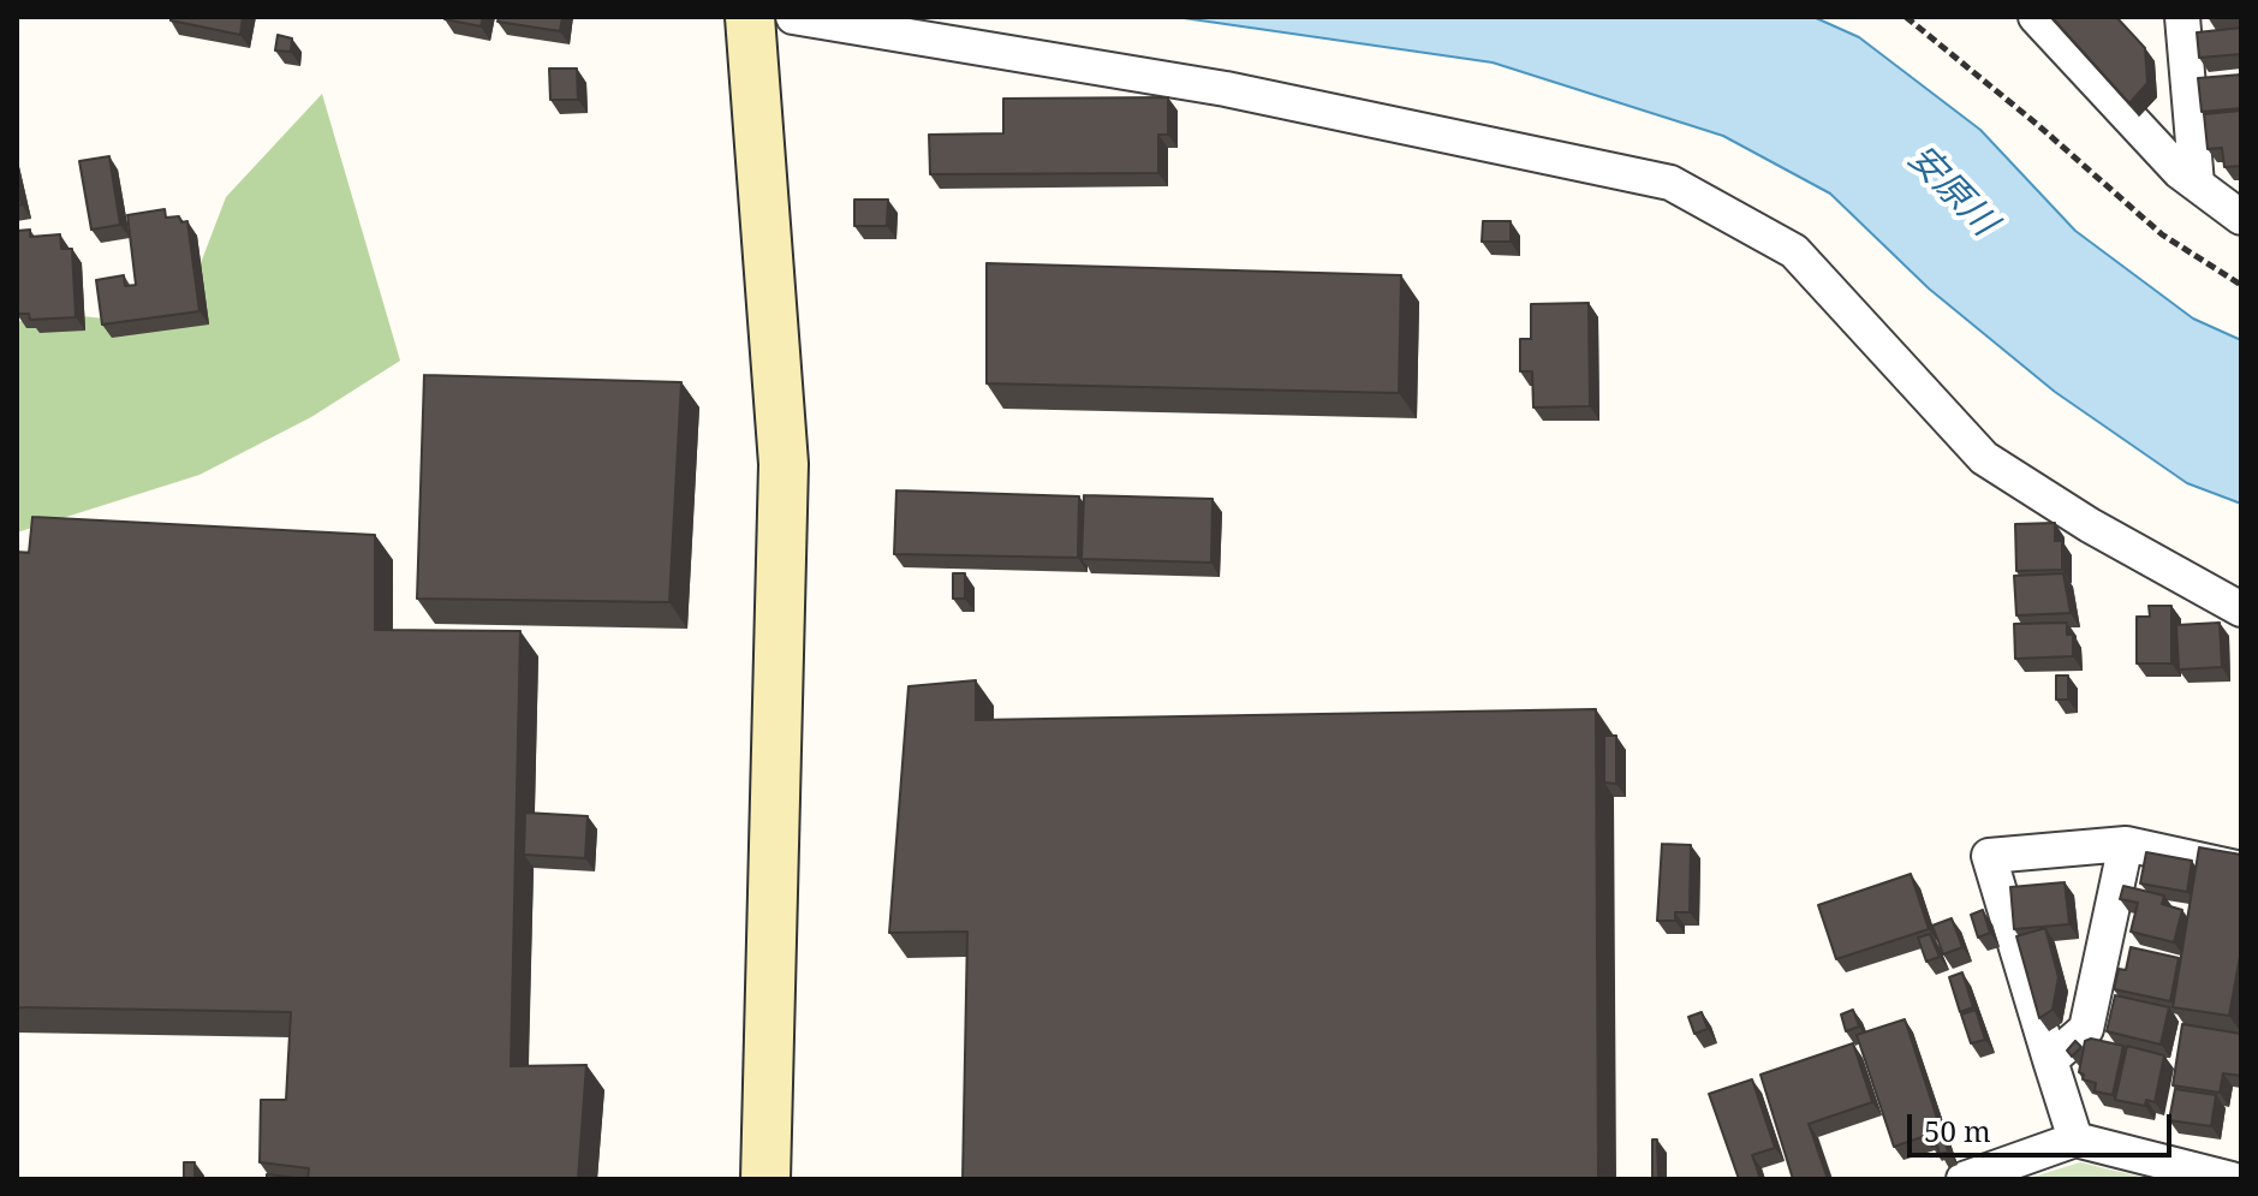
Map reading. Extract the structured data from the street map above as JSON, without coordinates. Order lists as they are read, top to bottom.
{
  "water": ["安原川"],
  "scale_bar": "50 m"
}
